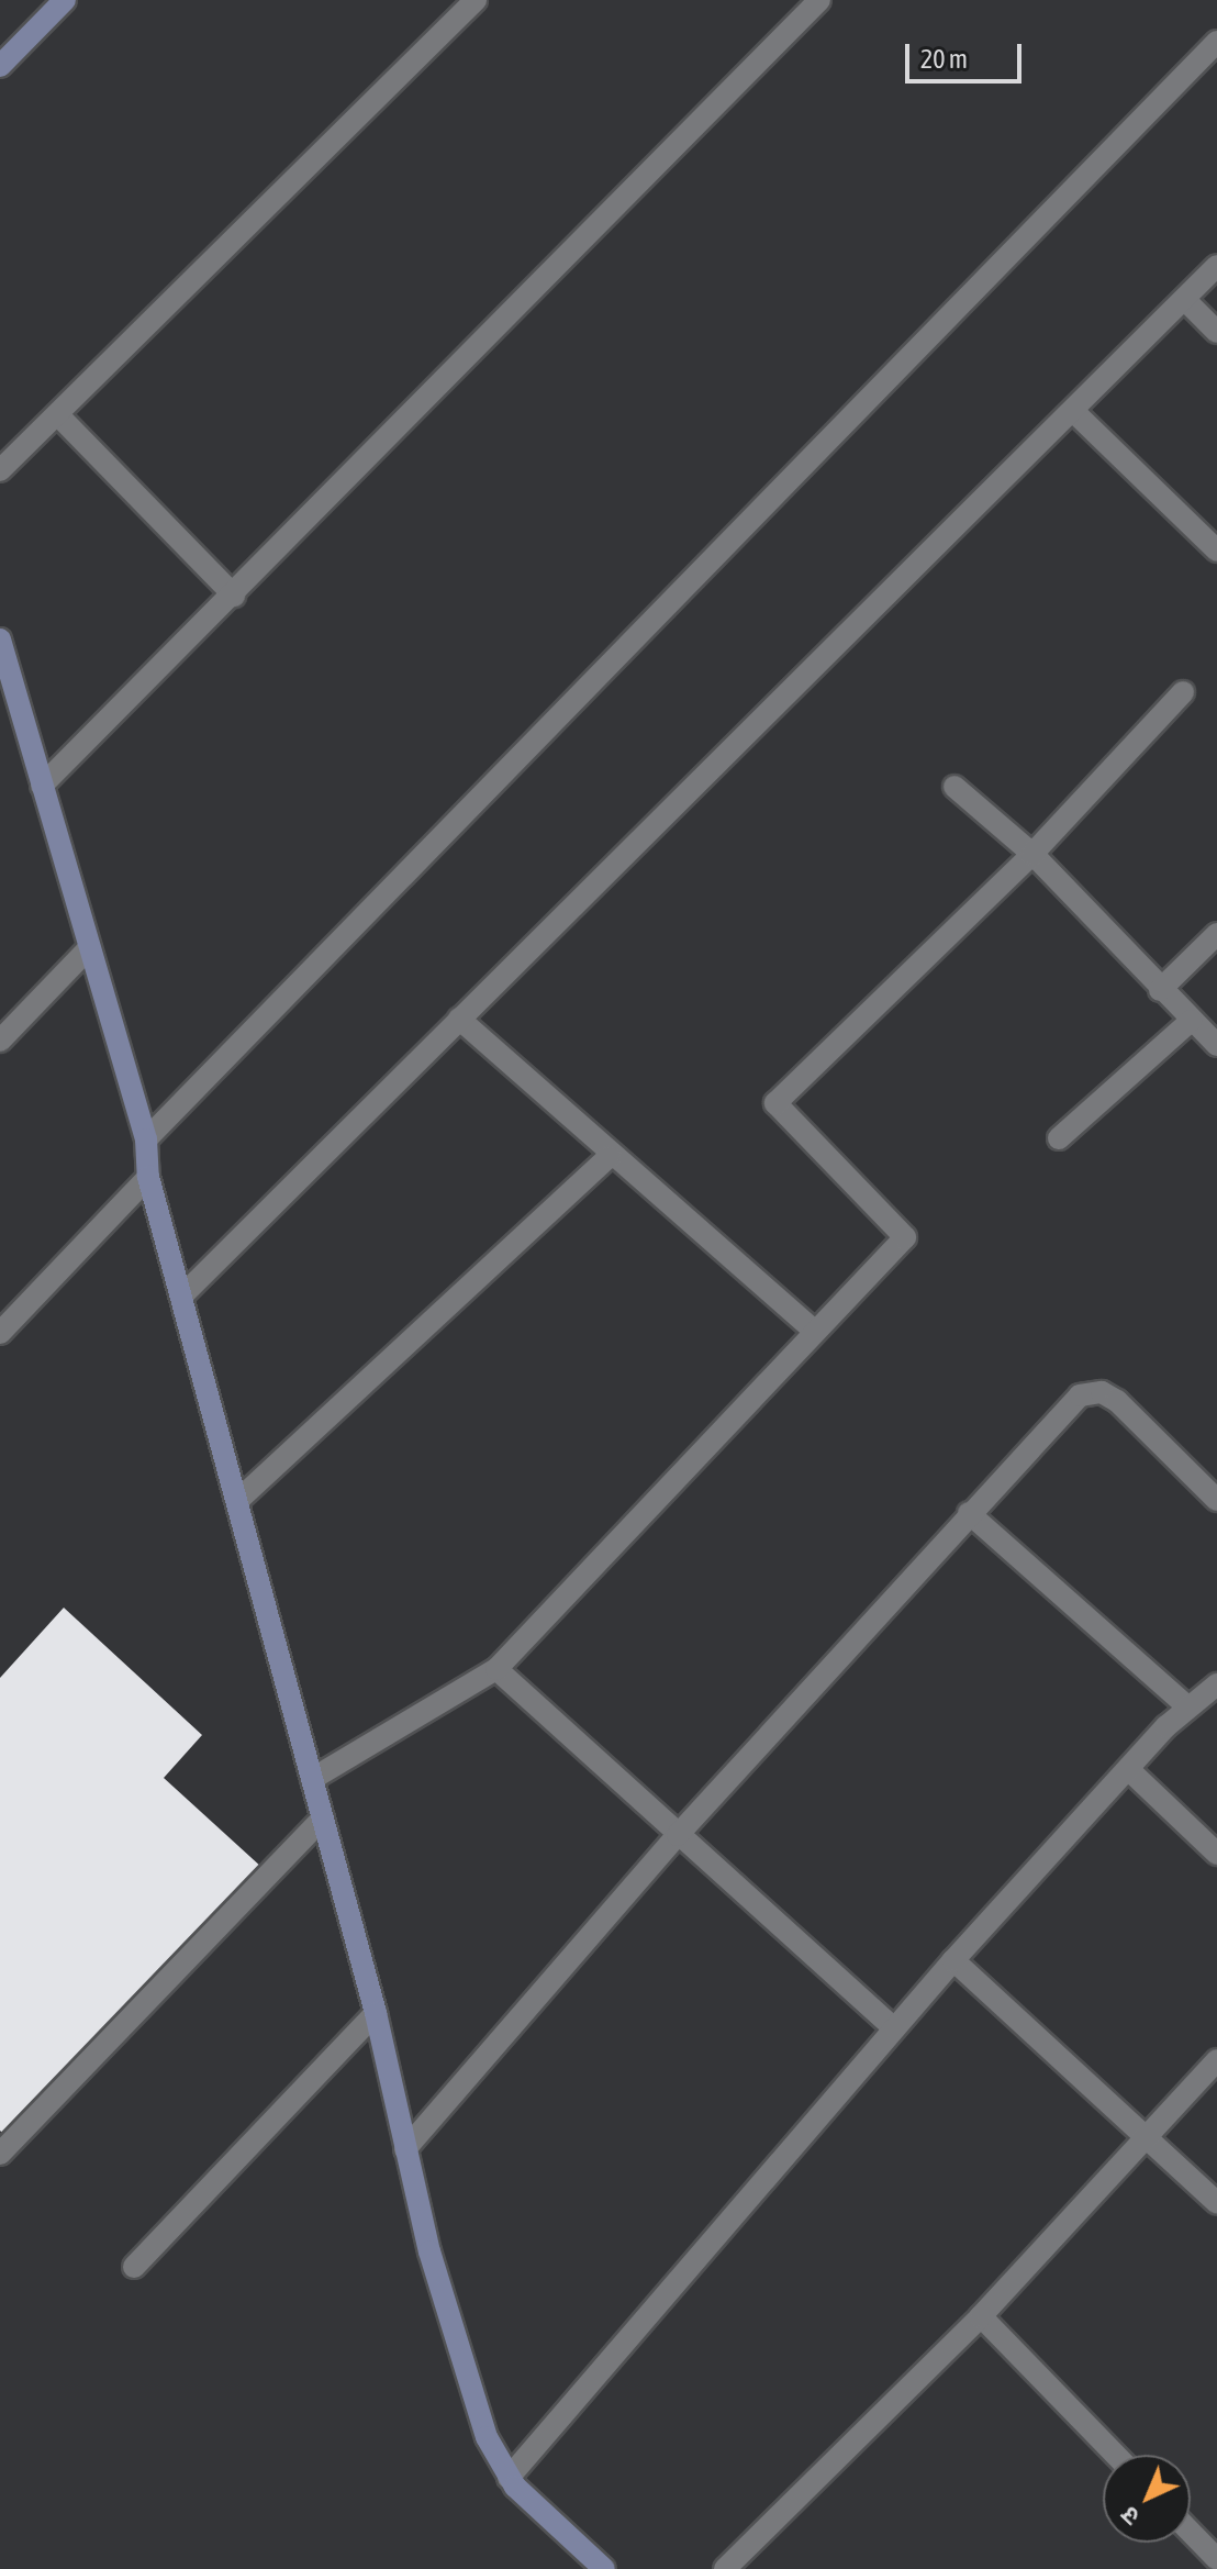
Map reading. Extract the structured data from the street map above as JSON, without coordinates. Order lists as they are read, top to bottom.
{
  "scale_bar": "20 m",
  "north": "bottom left"
}
